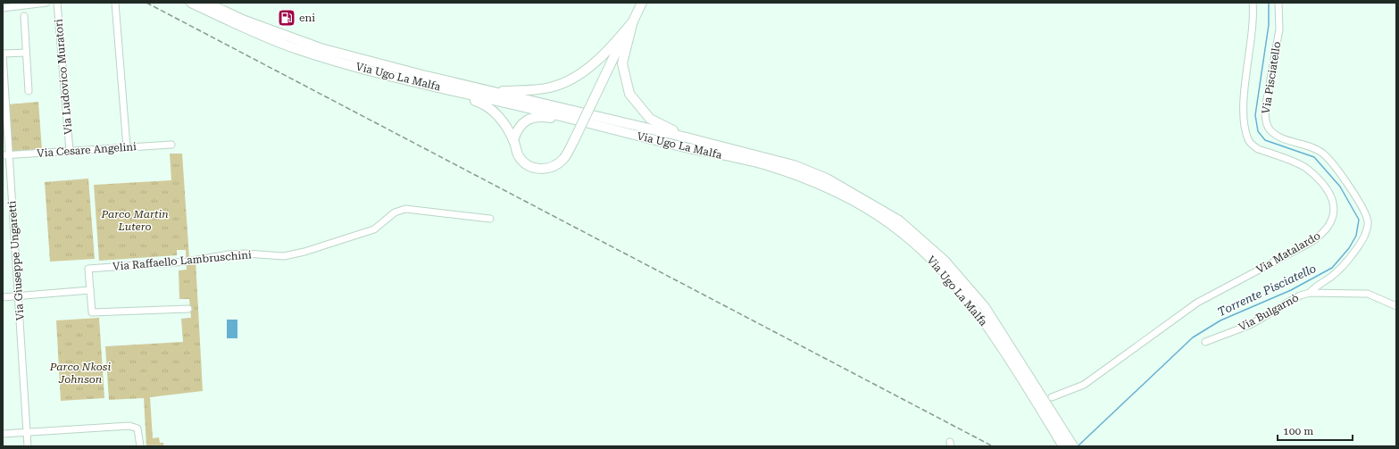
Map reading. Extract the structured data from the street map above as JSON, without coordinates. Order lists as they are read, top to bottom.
{
  "streets": {
    "highway": ["Via Ugo La Malfa"],
    "street": [
      "Via Ludovico Muratori",
      "Via Pisciatello",
      "Via Cesare Angelini",
      "Via Matalardo",
      "Via Giuseppe Ungaretti",
      "Via Raffaello Lambruschini",
      "Via Bulgarnò"
    ]
  },
  "crossings": [
    ["Via Ludovico Muratori", "Via Cesare Angelini"],
    ["Via Pisciatello", "Via Bulgarnò"],
    ["Via Cesare Angelini", "Via Giuseppe Ungaretti"]
  ],
  "water": ["Torrente Pisciatello"],
  "parks": ["Parco Martin Lutero", "Parco Nkosi Johnson"],
  "places": {
    "fuel station": ["eni"]
  },
  "scale_bar": "100 m"
}
